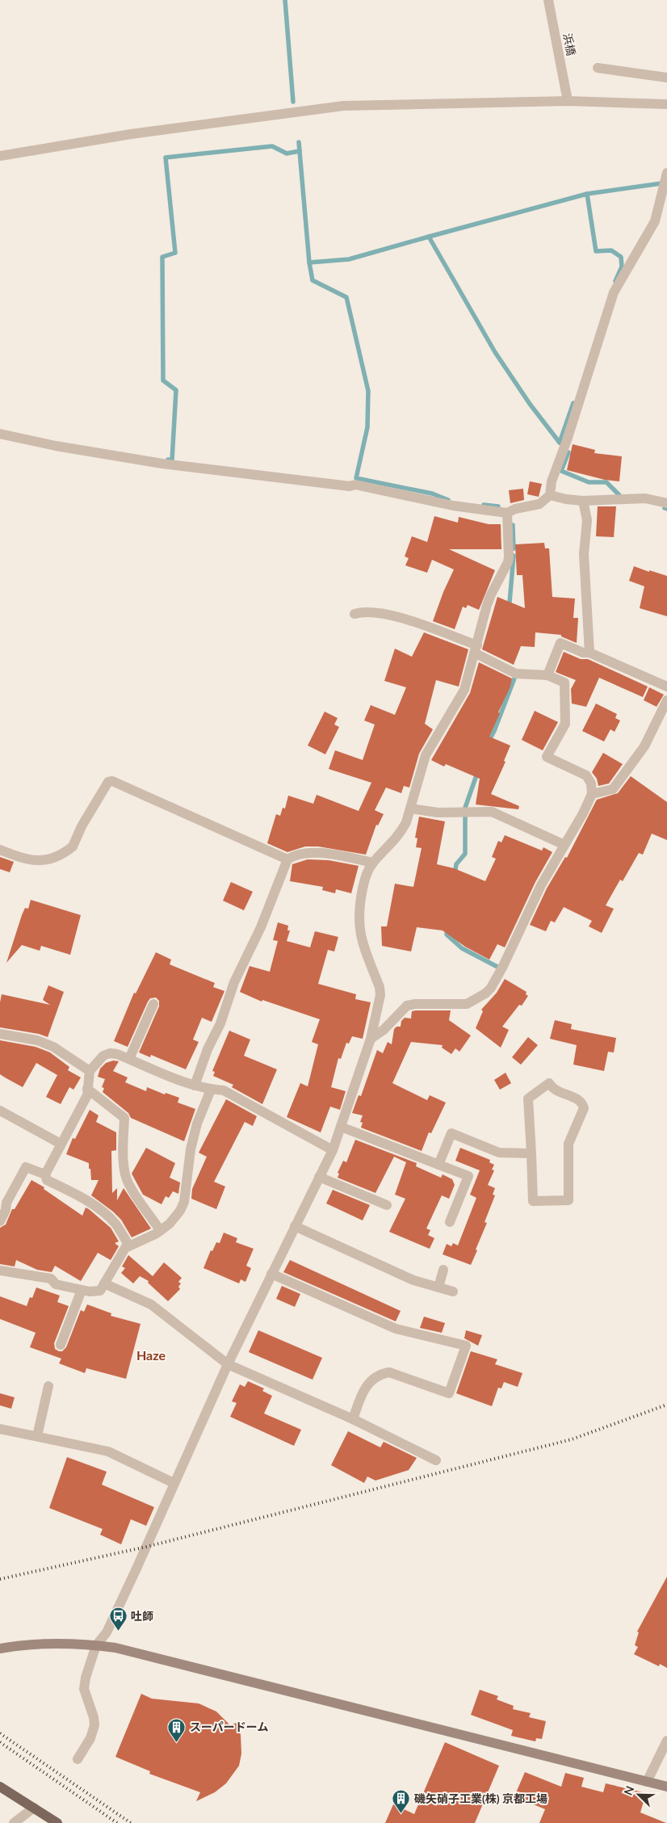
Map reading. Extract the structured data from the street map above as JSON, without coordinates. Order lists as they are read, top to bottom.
{
  "streets": {
    "street": ["浜橋"]
  },
  "districts": ["Haze"],
  "places": {
    "bus stop": ["吐師"],
    "building": ["スーパードーム", "磯矢硝子工業(株) 京都工場"]
  },
  "north": "top left"
}
